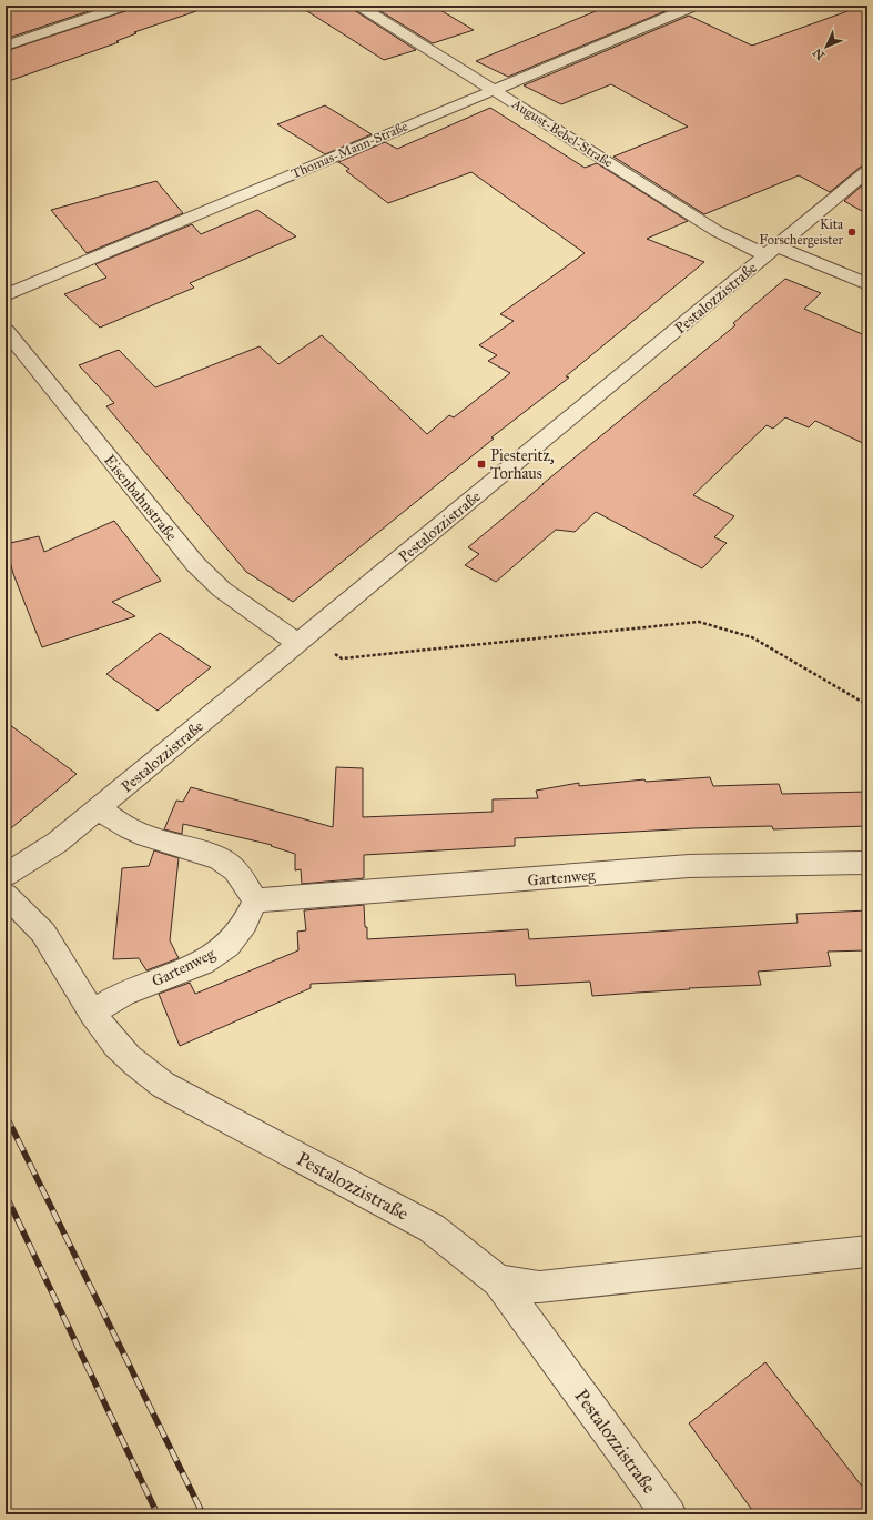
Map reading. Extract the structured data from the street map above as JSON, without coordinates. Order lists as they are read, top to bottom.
{
  "streets": {
    "street": [
      "August-Bebel-Straße",
      "Thomas-Mann-Straße",
      "Pestalozzistraße",
      "Eisenbahnstraße",
      "Gartenweg"
    ]
  },
  "crossings": [
    ["August-Bebel-Straße", "Thomas-Mann-Straße"],
    ["August-Bebel-Straße", "Pestalozzistraße"],
    ["Pestalozzistraße", "Eisenbahnstraße"],
    ["Pestalozzistraße", "Gartenweg"]
  ],
  "places": {
    "other": ["Kita Forschergeister"],
    "transit": ["Piesteritz, Torhaus"]
  },
  "north": "bottom left"
}
